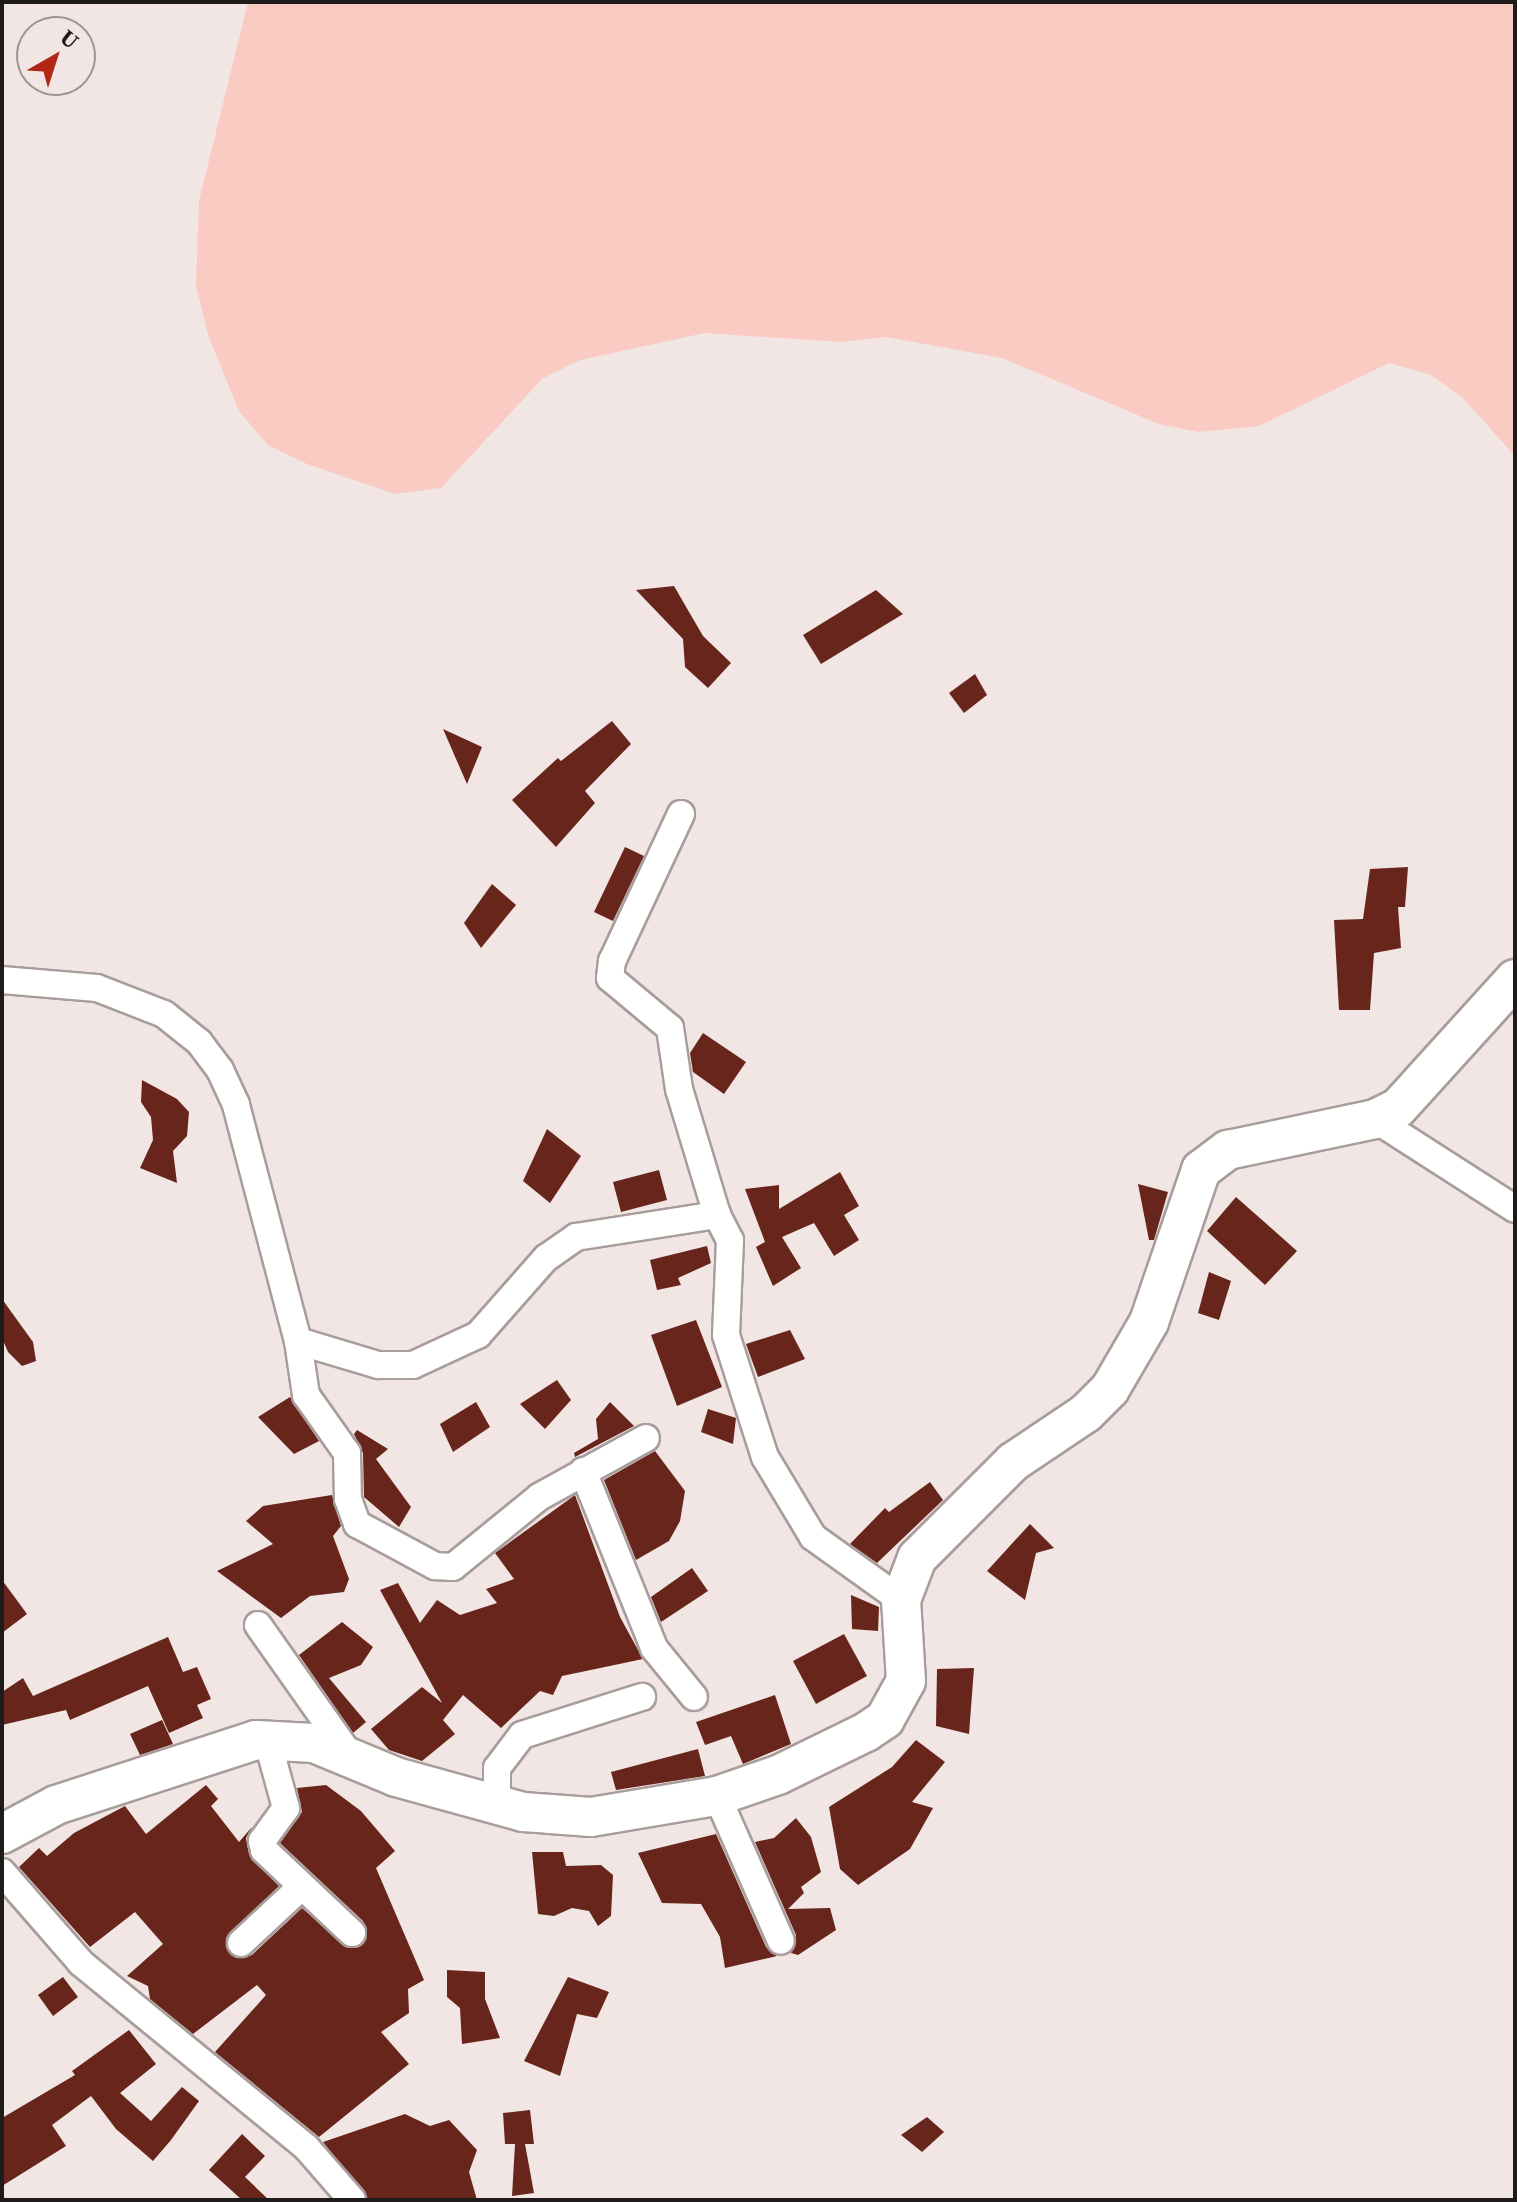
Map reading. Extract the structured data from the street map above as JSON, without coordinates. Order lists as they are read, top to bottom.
{
  "north": "top right"
}
